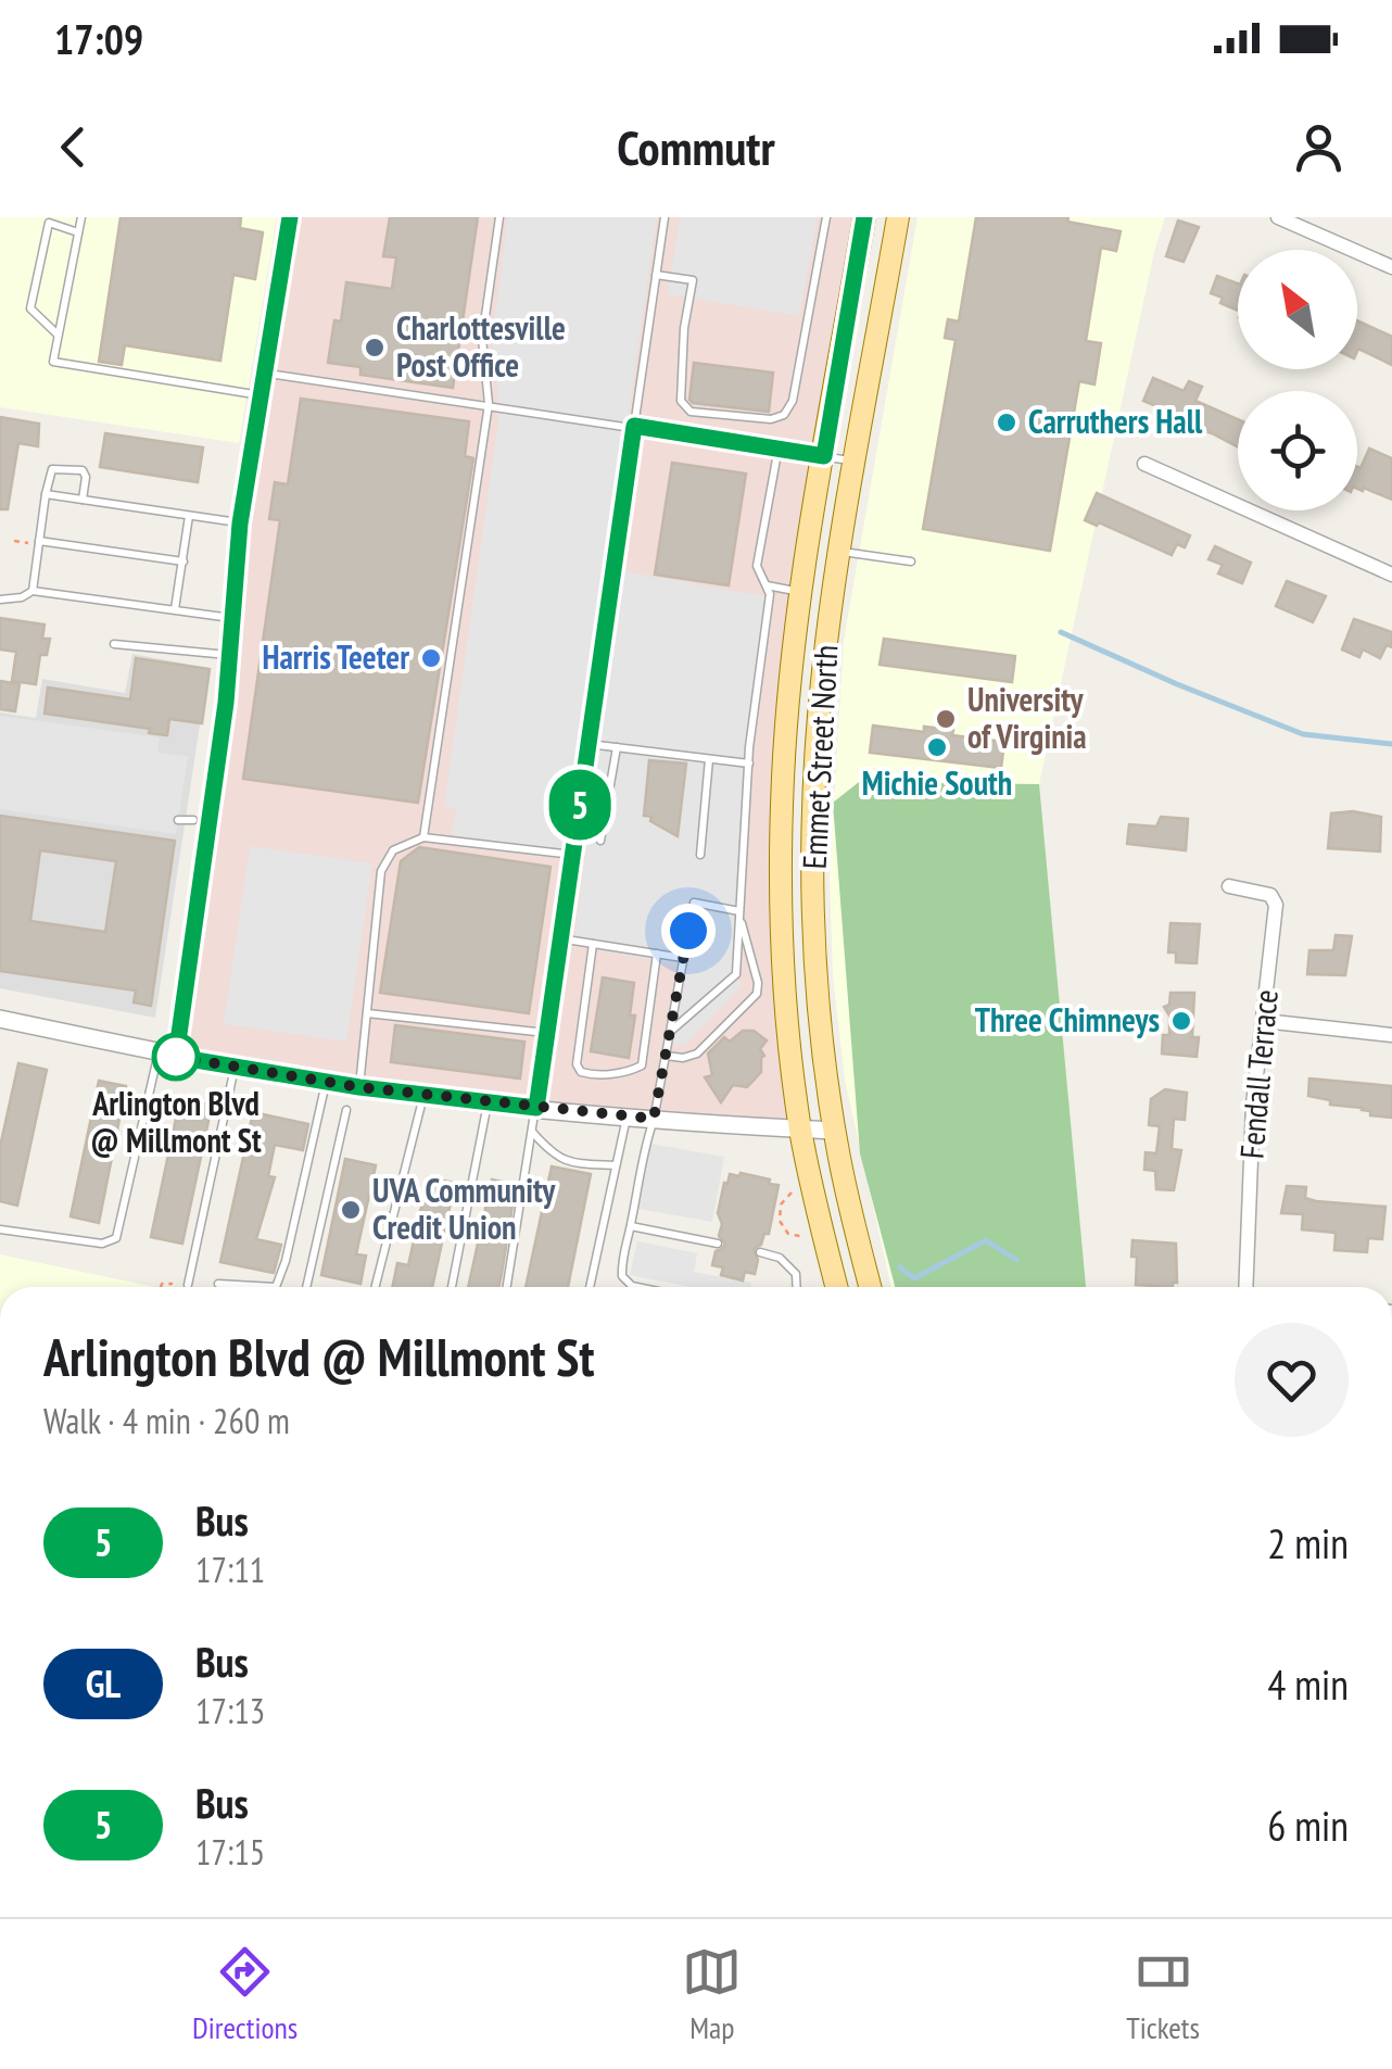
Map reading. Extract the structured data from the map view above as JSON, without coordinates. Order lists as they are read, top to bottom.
{
  "streets": {
    "main road": ["Emmet Street North"],
    "street": ["Fendall Terrace"]
  },
  "places": [
    "Charlottesville Post Office",
    "Carruthers Hall",
    "Harris Teeter",
    "University of Virginia",
    "Michie South",
    "Three Chimneys",
    "Arlington Blvd @ Millmont St",
    "UVA Community Credit Union"
  ],
  "lines": ["bus line 5"],
  "north": "top left",
  "page": {
    "status": "17:09",
    "header": "Commutr",
    "on_map": "5",
    "heading": ["Arlington Blvd @ Millmont St", "Walk · 4 min · 260 m"],
    "list": [
      {
        "mark": "5",
        "name": "Bus",
        "note": "17:11",
        "value": "2 min"
      },
      {
        "mark": "GL",
        "name": "Bus",
        "note": "17:13",
        "value": "4 min"
      },
      {
        "mark": "5",
        "name": "Bus",
        "note": "17:15",
        "value": "6 min"
      }
    ],
    "tabs": ["Directions", "Map", "Tickets"]
  }
}
